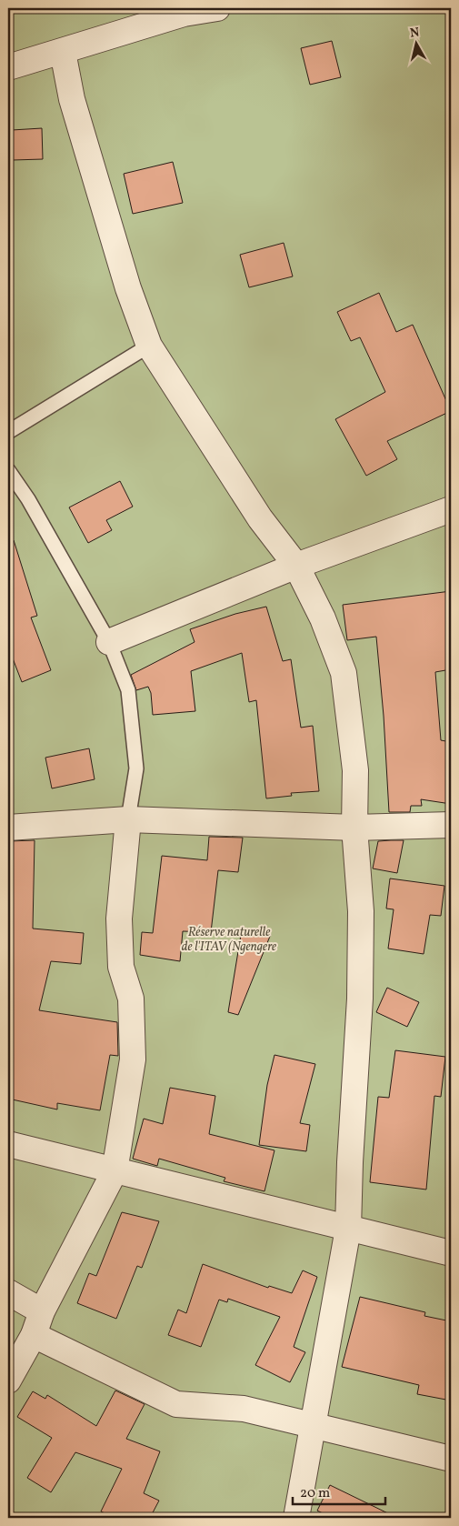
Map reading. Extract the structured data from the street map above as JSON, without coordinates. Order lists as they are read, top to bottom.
{
  "parks": ["Réserve naturelle de l'ITAV (Ngengere"],
  "scale_bar": "20 m",
  "north": "top"
}
